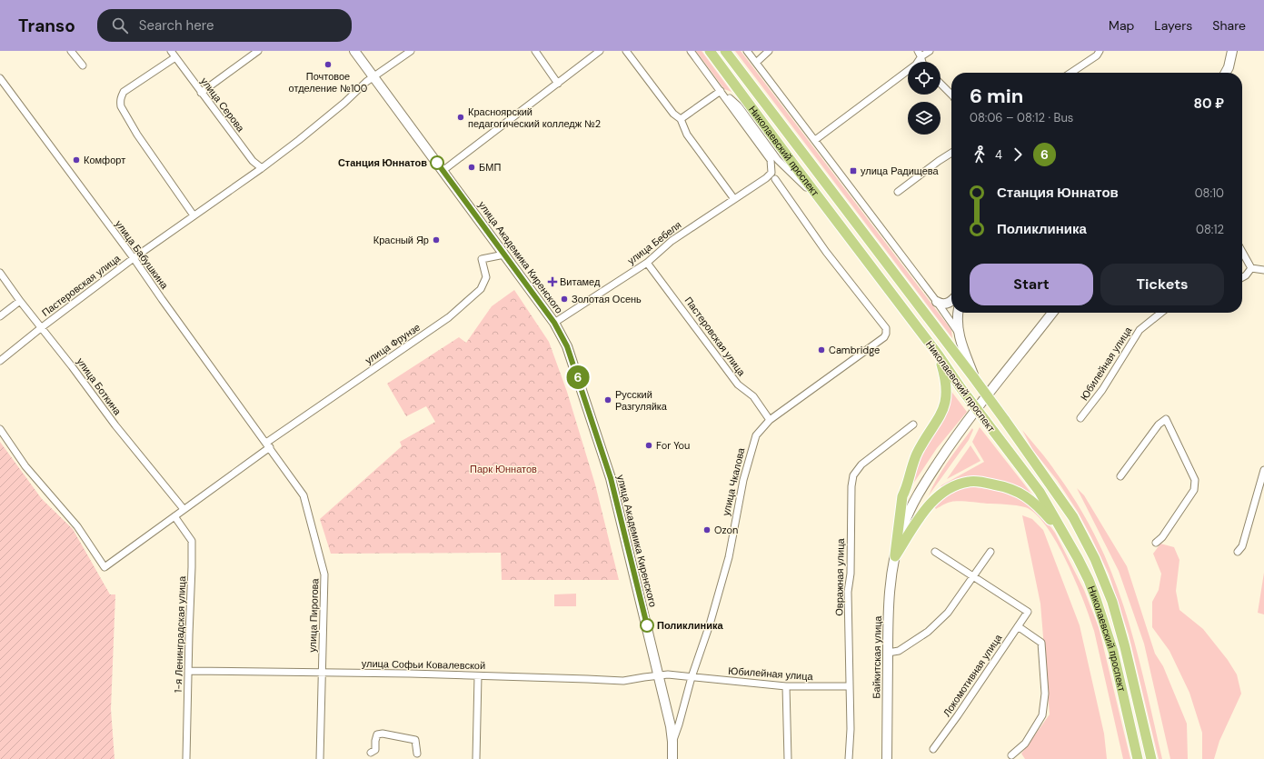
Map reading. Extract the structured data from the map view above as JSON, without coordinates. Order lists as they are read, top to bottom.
{
  "streets": {
    "main road": ["Николаевский проспект", "улица Академика Киренского", "Байкитская улица"],
    "street": [
      "улица Серова",
      "улица Бебеля",
      "улица Бабушкина",
      "Пастеровская улица",
      "улица Фрунзе",
      "Юбилейная улица",
      "улица Боткина",
      "улица Чкалова",
      "Овражная улица",
      "улица Пирогова",
      "1-я Ленинградская улица",
      "улица Софьи Ковалевской",
      "Локомотивная улица"
    ]
  },
  "crossings": [
    ["улица Серова", "Пастеровская улица"],
    ["улица Бебеля", "улица Академика Киренского"],
    ["улица Бебеля", "Пастеровская улица"],
    ["улица Бабушкина", "Пастеровская улица"],
    ["улица Бабушкина", "улица Фрунзе"],
    ["улица Бабушкина", "улица Пирогова"],
    ["улица Академика Киренского", "Пастеровская улица"],
    ["улица Академика Киренского", "улица Фрунзе"],
    ["улица Академика Киренского", "улица Чкалова"],
    ["улица Академика Киренского", "улица Софьи Ковалевской"],
    ["Пастеровская улица", "улица Боткина"],
    ["Пастеровская улица", "улица Чкалова"],
    ["улица Фрунзе", "улица Боткина"],
    ["улица Фрунзе", "улица Пирогова"],
    ["улица Фрунзе", "1-я Ленинградская улица"],
    ["Юбилейная улица", "улица Чкалова"],
    ["Юбилейная улица", "Овражная улица"],
    ["улица Пирогова", "улица Софьи Ковалевской"],
    ["1-я Ленинградская улица", "улица Софьи Ковалевской"]
  ],
  "parks": ["Парк Юннатов"],
  "places": {
    "other": [
      "Почтовое отделение №100",
      "Красноярский педагогический колледж №2",
      "Комфорт",
      "Станция Юннатов",
      "БМП",
      "Красный Яр",
      "Золотая Осень",
      "Cambridge",
      "Русский Разгуляйка",
      "For You",
      "Ozon",
      "Поликлиника"
    ],
    "transit": ["улица Радищева"],
    "health": ["Витамед"]
  },
  "lines": ["bus line 6"],
  "page": {
    "header": "Transo",
    "search": "Search here",
    "nav": ["Map", "Layers", "Share"],
    "on_map": "6",
    "heading": ["6 min", "08:06 – 08:12 · Bus", "80 ₽"],
    "legs": ["4", "6"],
    "list": [
      {
        "name": "Станция Юннатов",
        "value": "08:10"
      },
      {
        "name": "Поликлиника",
        "value": "08:12"
      }
    ],
    "buttons": ["Start", "Tickets"]
  }
}
